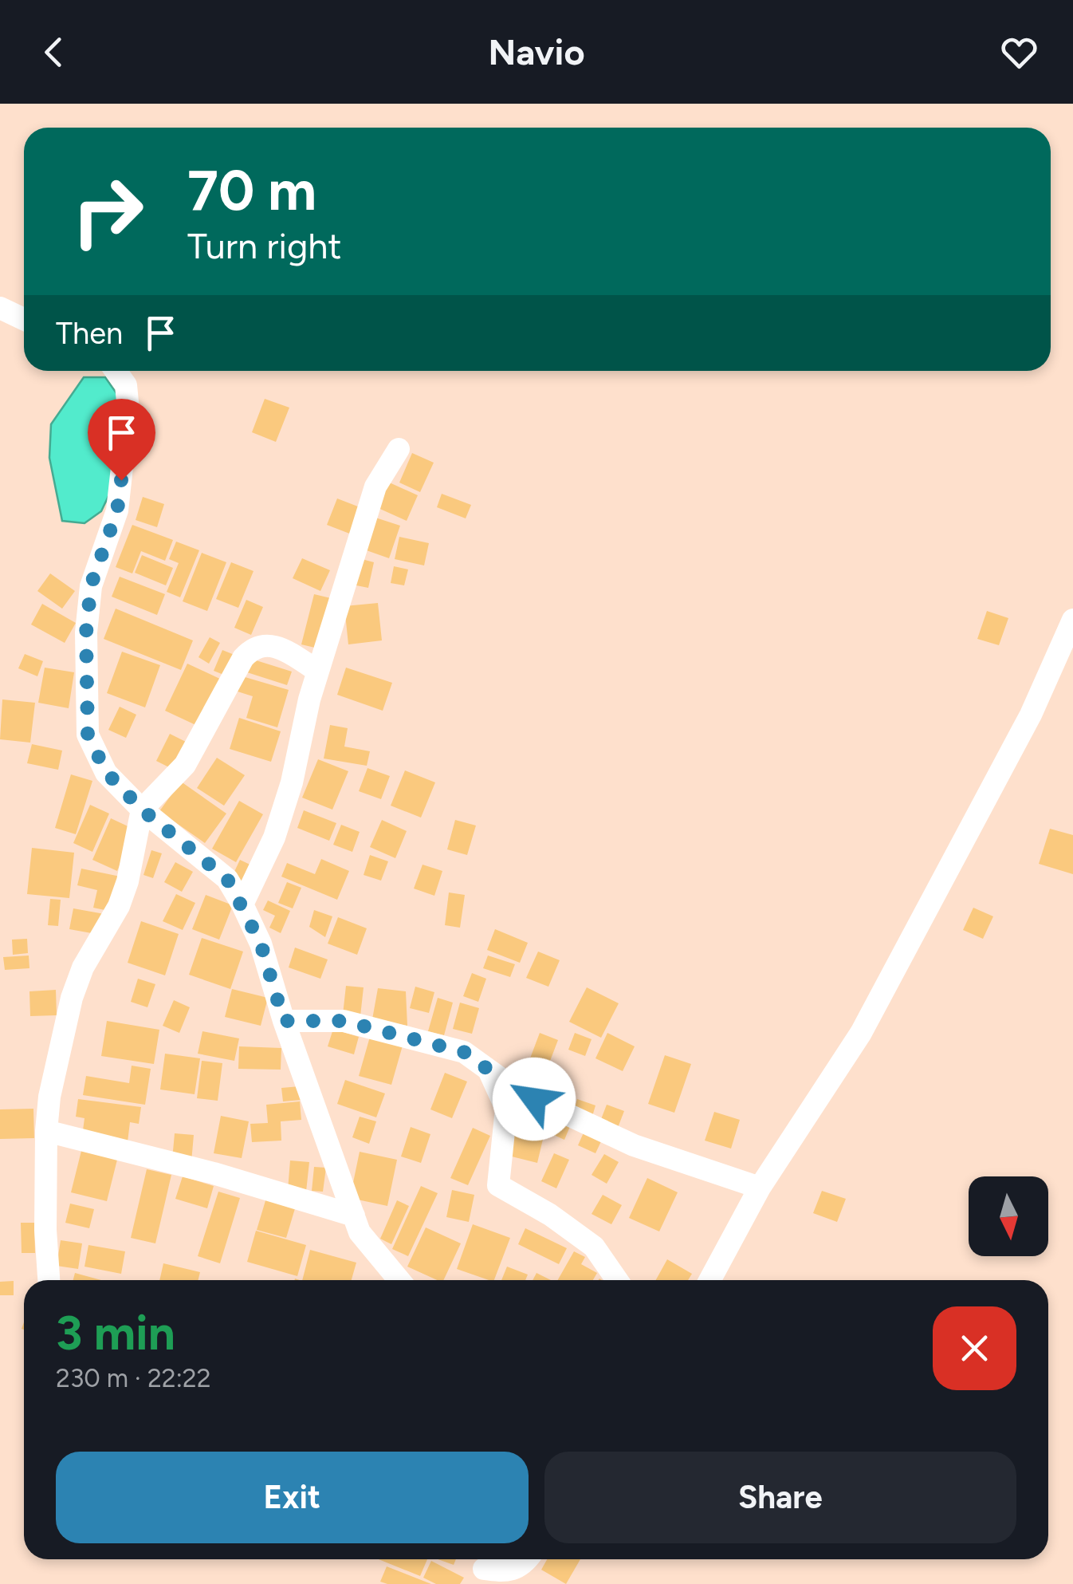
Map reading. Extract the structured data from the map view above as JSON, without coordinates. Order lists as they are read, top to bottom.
{
  "north": "bottom",
  "page": {
    "header": "Navio",
    "turn": ["70 m", "Turn right"],
    "then": "Then",
    "heading": ["3 min", "230 m · 22:22"],
    "buttons": ["Exit", "Share"]
  }
}
